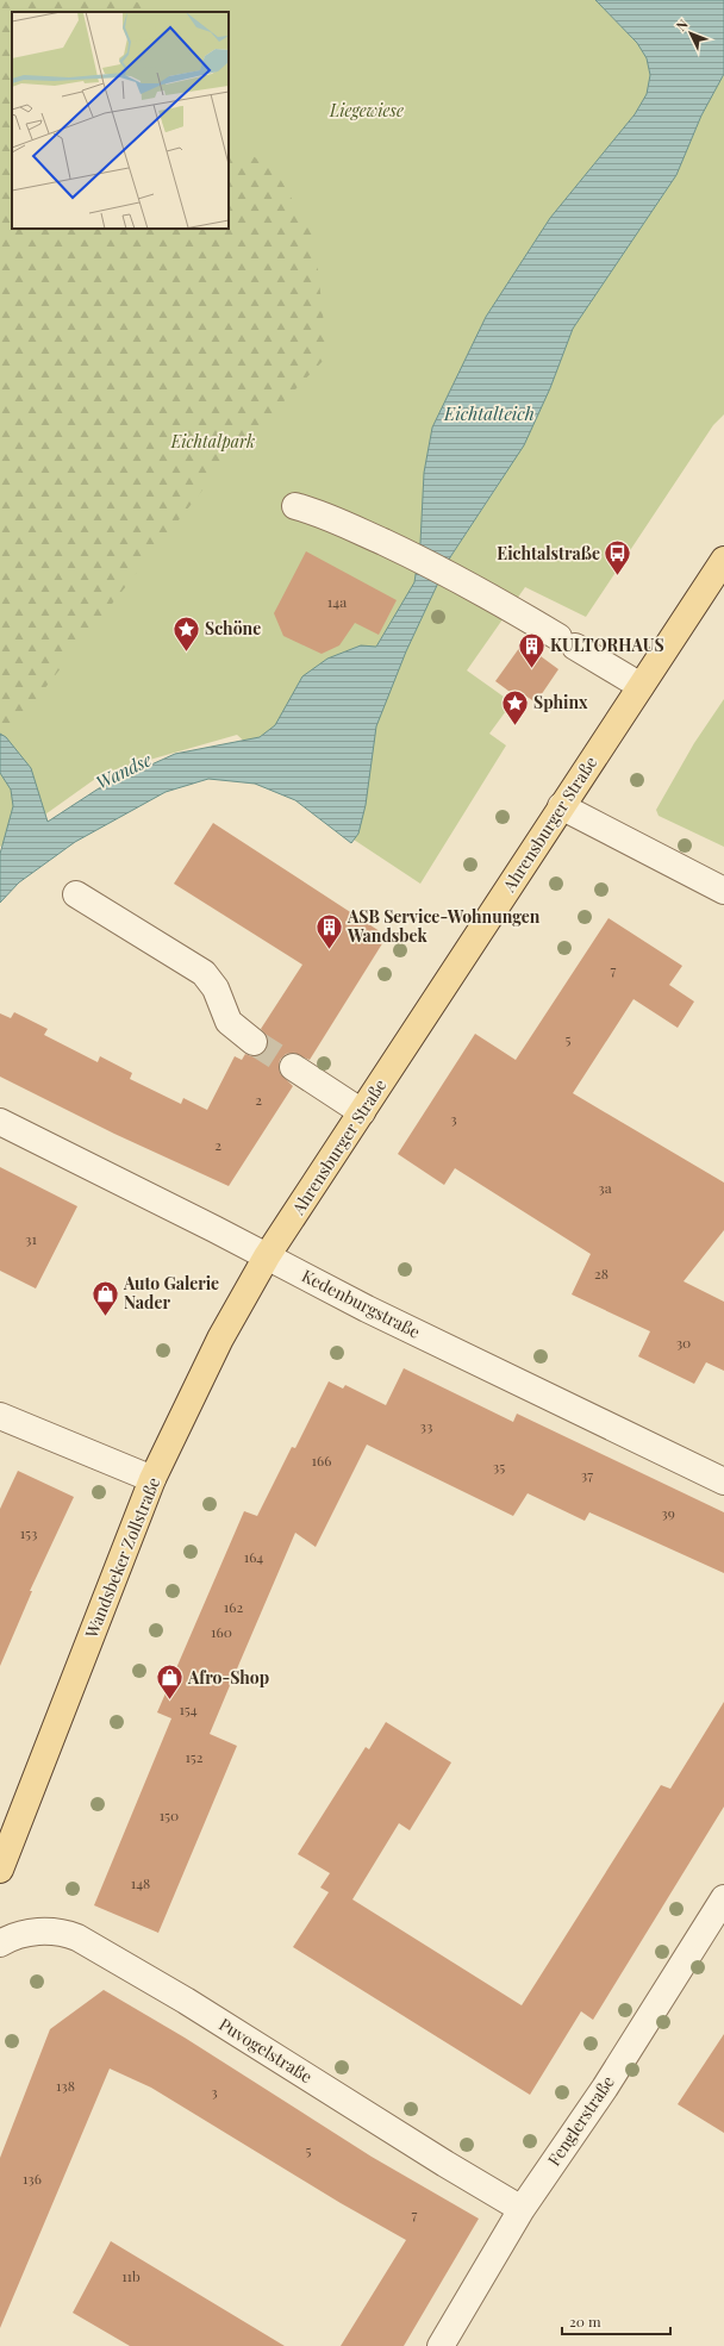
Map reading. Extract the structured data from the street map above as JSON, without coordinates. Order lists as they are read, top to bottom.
{
  "streets": {
    "main road": ["Ahrensburger Straße", "Wandsbeker Zollstraße"],
    "street": ["Kedenburgstraße", "Puvogelstraße", "Fenglerstraße"]
  },
  "crossings": [
    ["Ahrensburger Straße", "Kedenburgstraße"],
    ["Ahrensburger Straße", "Wandsbeker Zollstraße"],
    ["Kedenburgstraße", "Wandsbeker Zollstraße"],
    ["Puvogelstraße", "Fenglerstraße"]
  ],
  "water": ["Eichtalteich", "Wandse"],
  "parks": ["Liegewiese", "Eichtalpark"],
  "places": {
    "bus stop": ["Eichtalstraße"],
    "place": ["Schöne", "Sphinx"],
    "building": ["KULTORHAUS", "ASB Service-Wohnungen Wandsbek"],
    "shop": ["Auto Galerie Nader", "Afro-Shop"]
  },
  "house_numbers": [
    "14a",
    "7",
    "5",
    "2",
    "3",
    "2",
    "3a",
    "31",
    "28",
    "30",
    "33",
    "166",
    "35",
    "37",
    "39",
    "153",
    "164",
    "162",
    "160",
    "154",
    "152",
    "150",
    "148",
    "138",
    "3",
    "5",
    "136",
    "7",
    "11b"
  ],
  "scale_bar": "20 m",
  "north": "top left"
}
